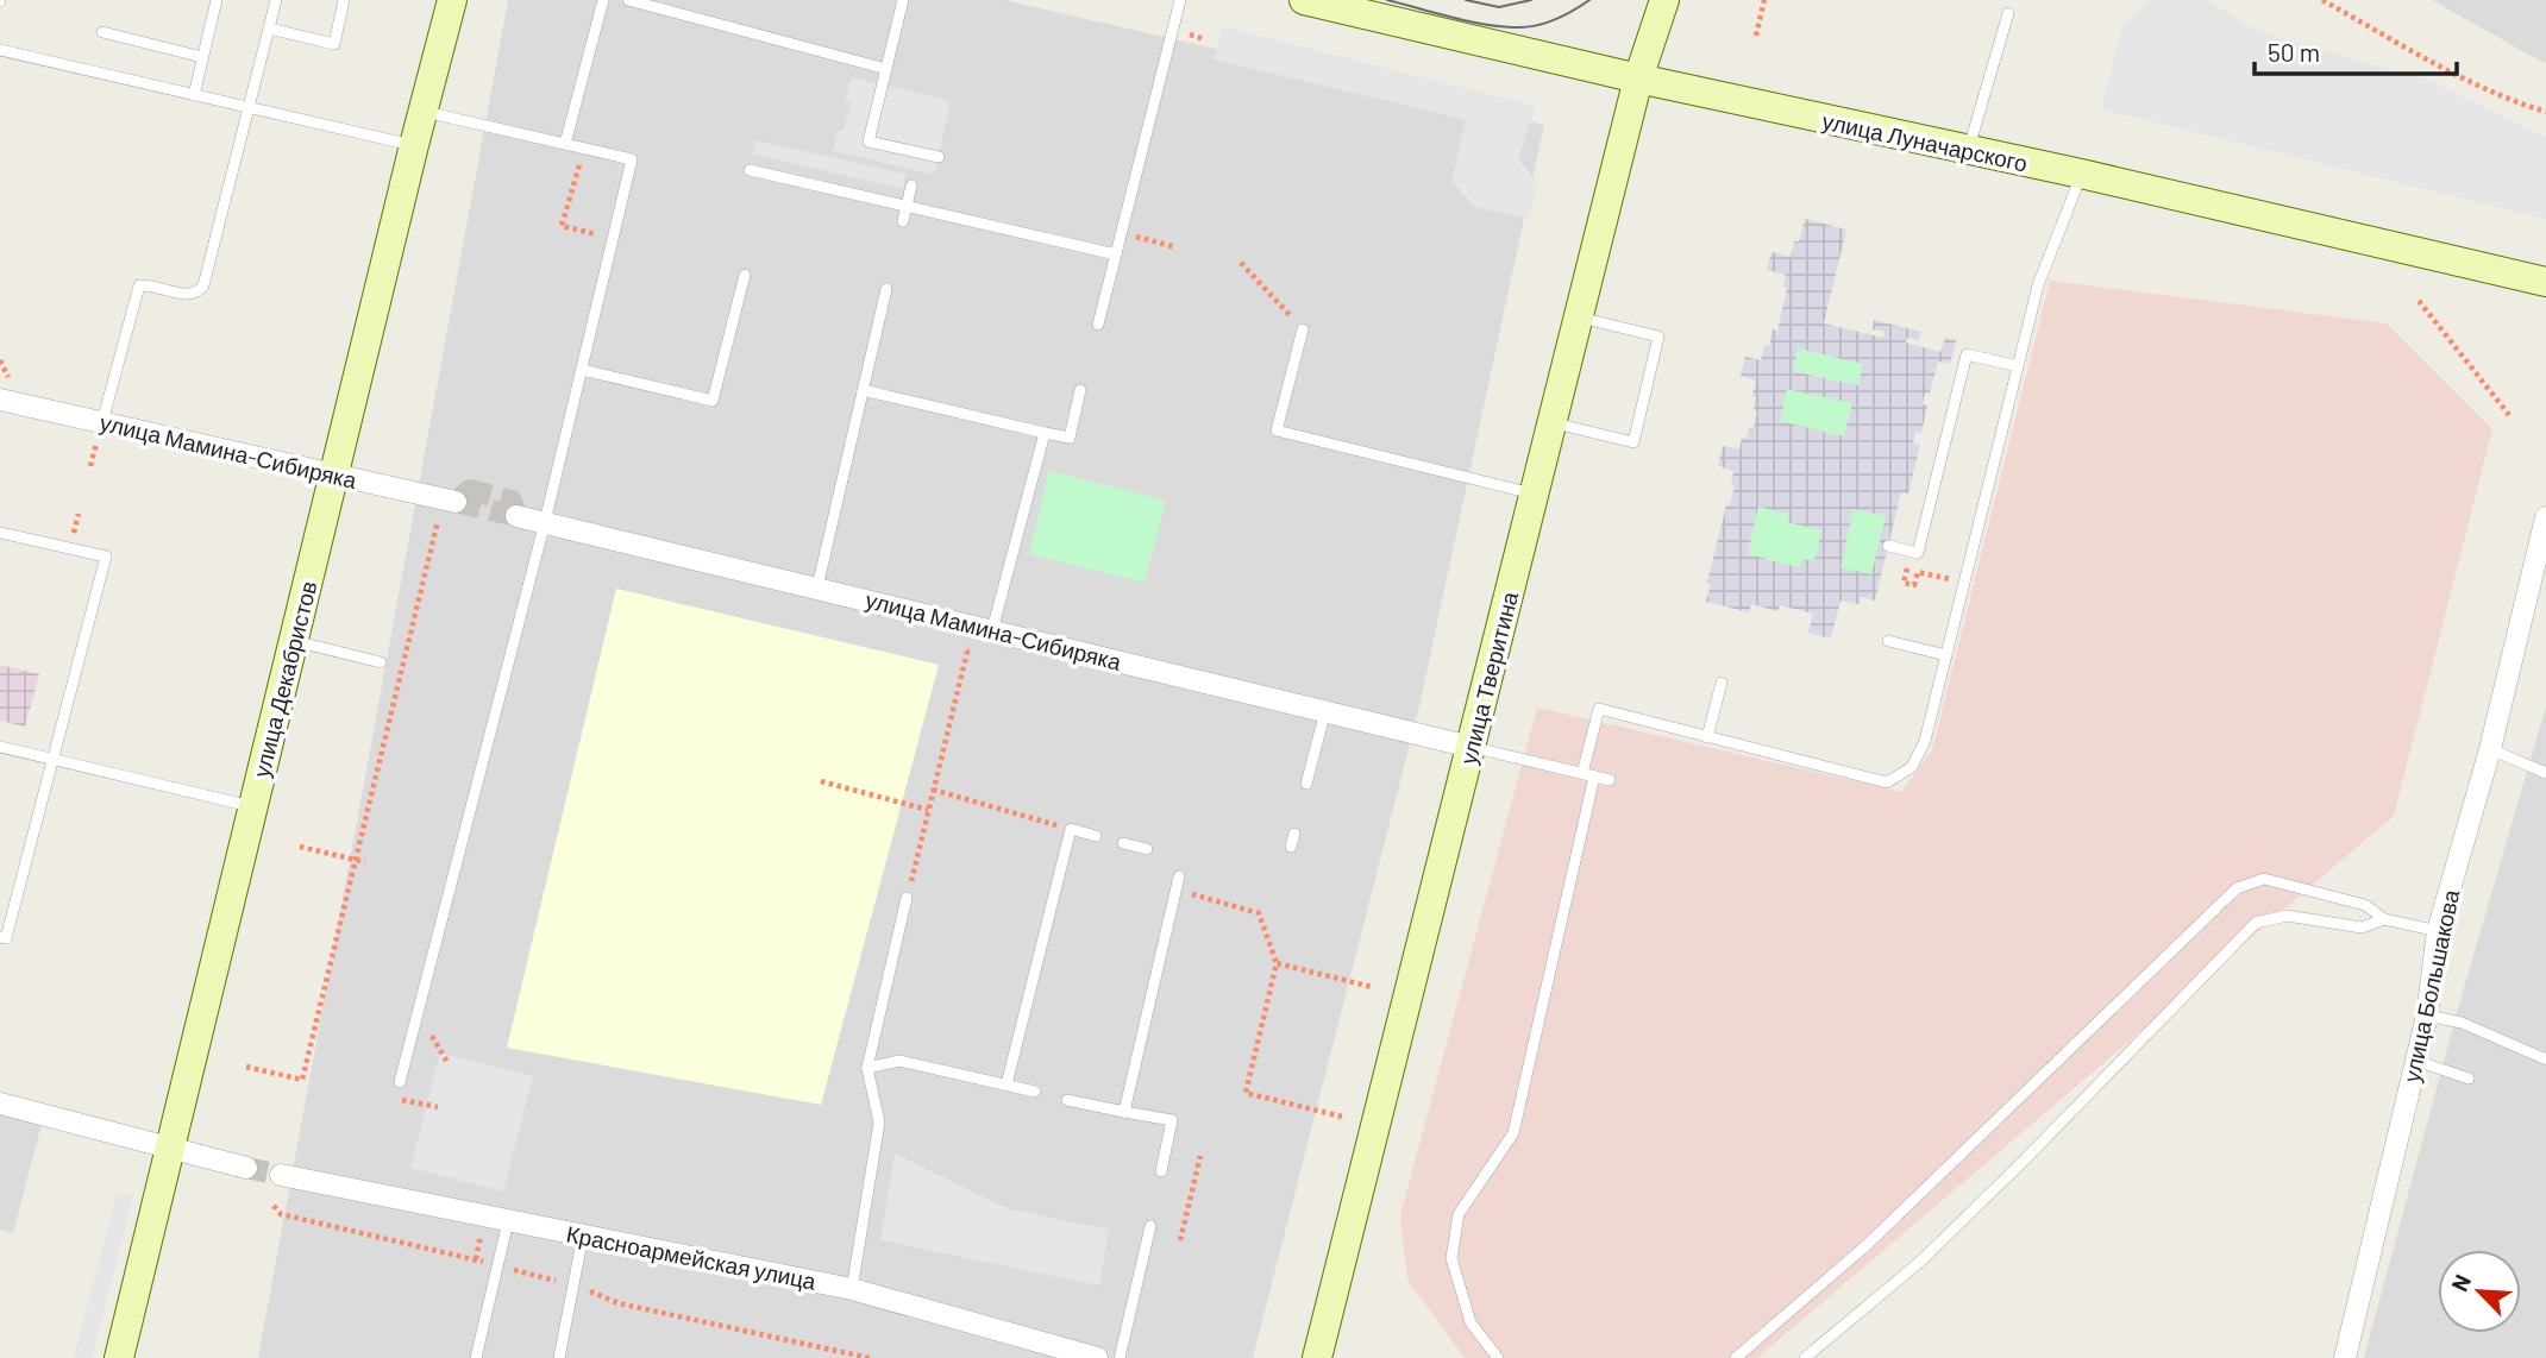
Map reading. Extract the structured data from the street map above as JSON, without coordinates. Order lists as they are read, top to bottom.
{
  "streets": {
    "street": [
      "улица Луначарского",
      "улица Мамина-Сибиряка",
      "улица Тверитина",
      "улица Декабристов",
      "улица Большакова",
      "Красноармейская улица"
    ]
  },
  "crossings": [
    ["улица Луначарского", "улица Тверитина"],
    ["улица Мамина-Сибиряка", "улица Тверитина"],
    ["улица Мамина-Сибиряка", "улица Декабристов"]
  ],
  "scale_bar": "50 m",
  "north": "top left"
}
